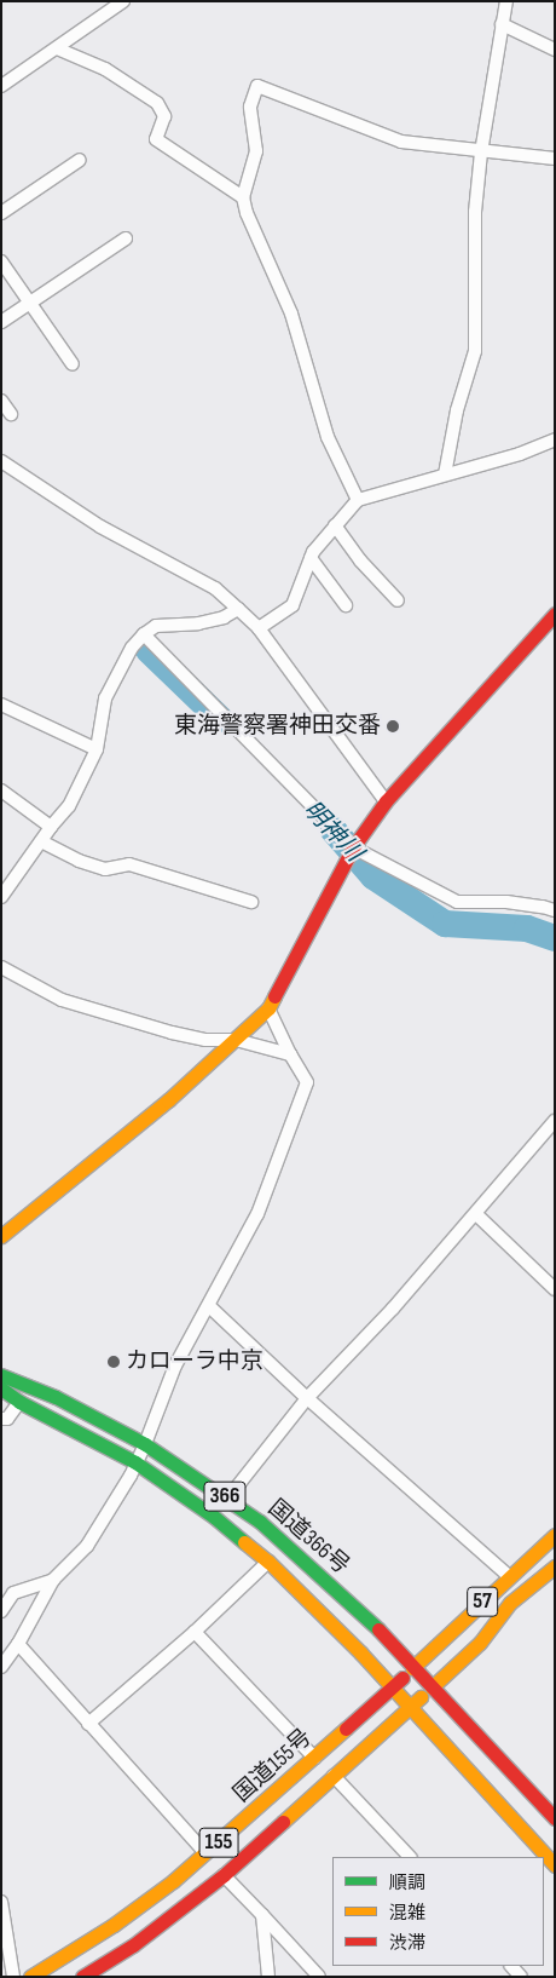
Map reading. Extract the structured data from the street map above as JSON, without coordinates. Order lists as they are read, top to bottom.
{
  "streets": {
    "main road": [
      "366",
      "国道366号",
      "57",
      "国道155号",
      "155"
    ]
  },
  "crossings": [
    ["国道366号", "57"],
    ["国道366号", "国道155号"],
    ["57", "国道155号"]
  ],
  "water": ["明神川"],
  "places": ["東海警察署神田交番", "カローラ中京"],
  "legend": ["順調", "混雑", "渋滞"]
}
